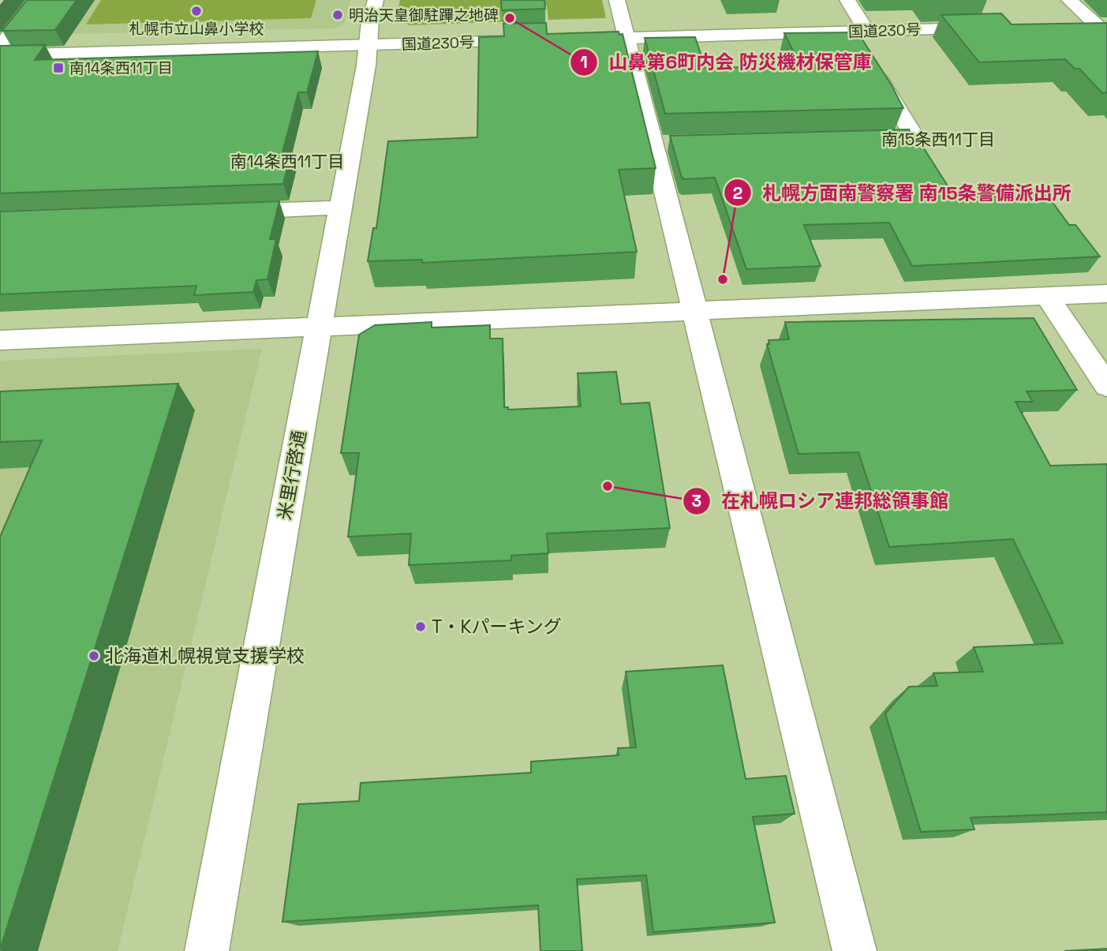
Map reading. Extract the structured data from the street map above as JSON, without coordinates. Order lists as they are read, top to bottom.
{
  "streets": {
    "main road": ["国道230号", "米里行啓通"]
  },
  "crossings": [
    ["国道230号", "米里行啓通"]
  ],
  "districts": ["南15条西11丁目", "南14条西11丁目"],
  "places": {
    "other": [
      "札幌市立山鼻小学校",
      "明治天皇御駐蹕之地碑",
      "山鼻第6町内会 防災機材保管庫",
      "札幌方面南警察署 南15条警備派出所",
      "在札幌ロシア連邦総領事館",
      "T・Kパーキング",
      "北海道札幌視覚支援学校"
    ],
    "transit": ["南14条西11丁目"]
  }
}
